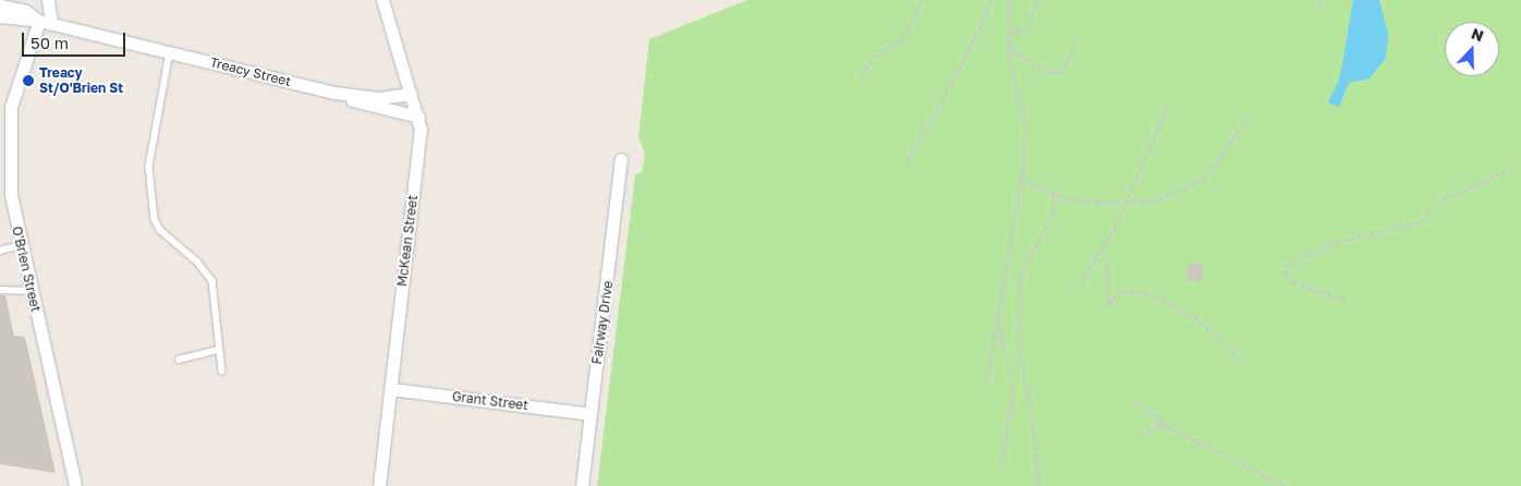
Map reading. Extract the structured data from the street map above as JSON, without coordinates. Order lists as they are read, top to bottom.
{
  "streets": {
    "street": [
      "Treacy Street",
      "McKean Street",
      "O'Brien Street",
      "Fairway Drive",
      "Grant Street"
    ]
  },
  "crossings": [
    ["Treacy Street", "McKean Street"],
    ["Treacy Street", "O'Brien Street"],
    ["McKean Street", "Grant Street"],
    ["Fairway Drive", "Grant Street"]
  ],
  "places": ["Treacy St/O'Brien St"],
  "scale_bar": "50 m",
  "north": "top"
}
